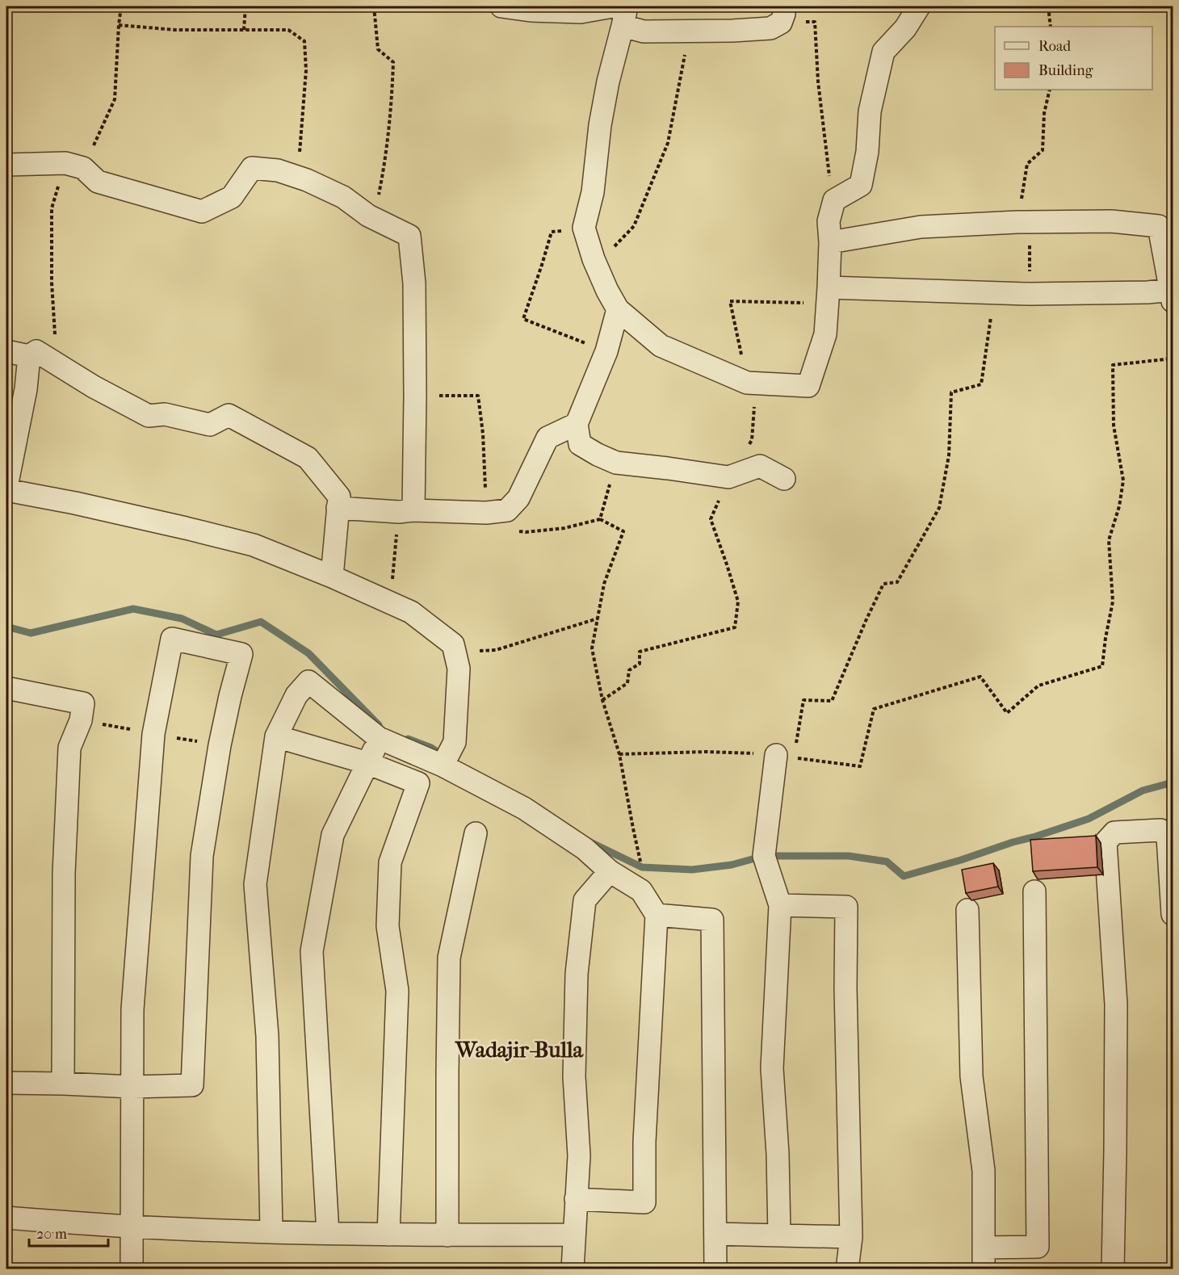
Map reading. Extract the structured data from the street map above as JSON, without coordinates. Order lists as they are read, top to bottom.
{
  "districts": ["Wadajir-Bulla"],
  "legend": ["Road", "Building"],
  "scale_bar": "20 m"
}
